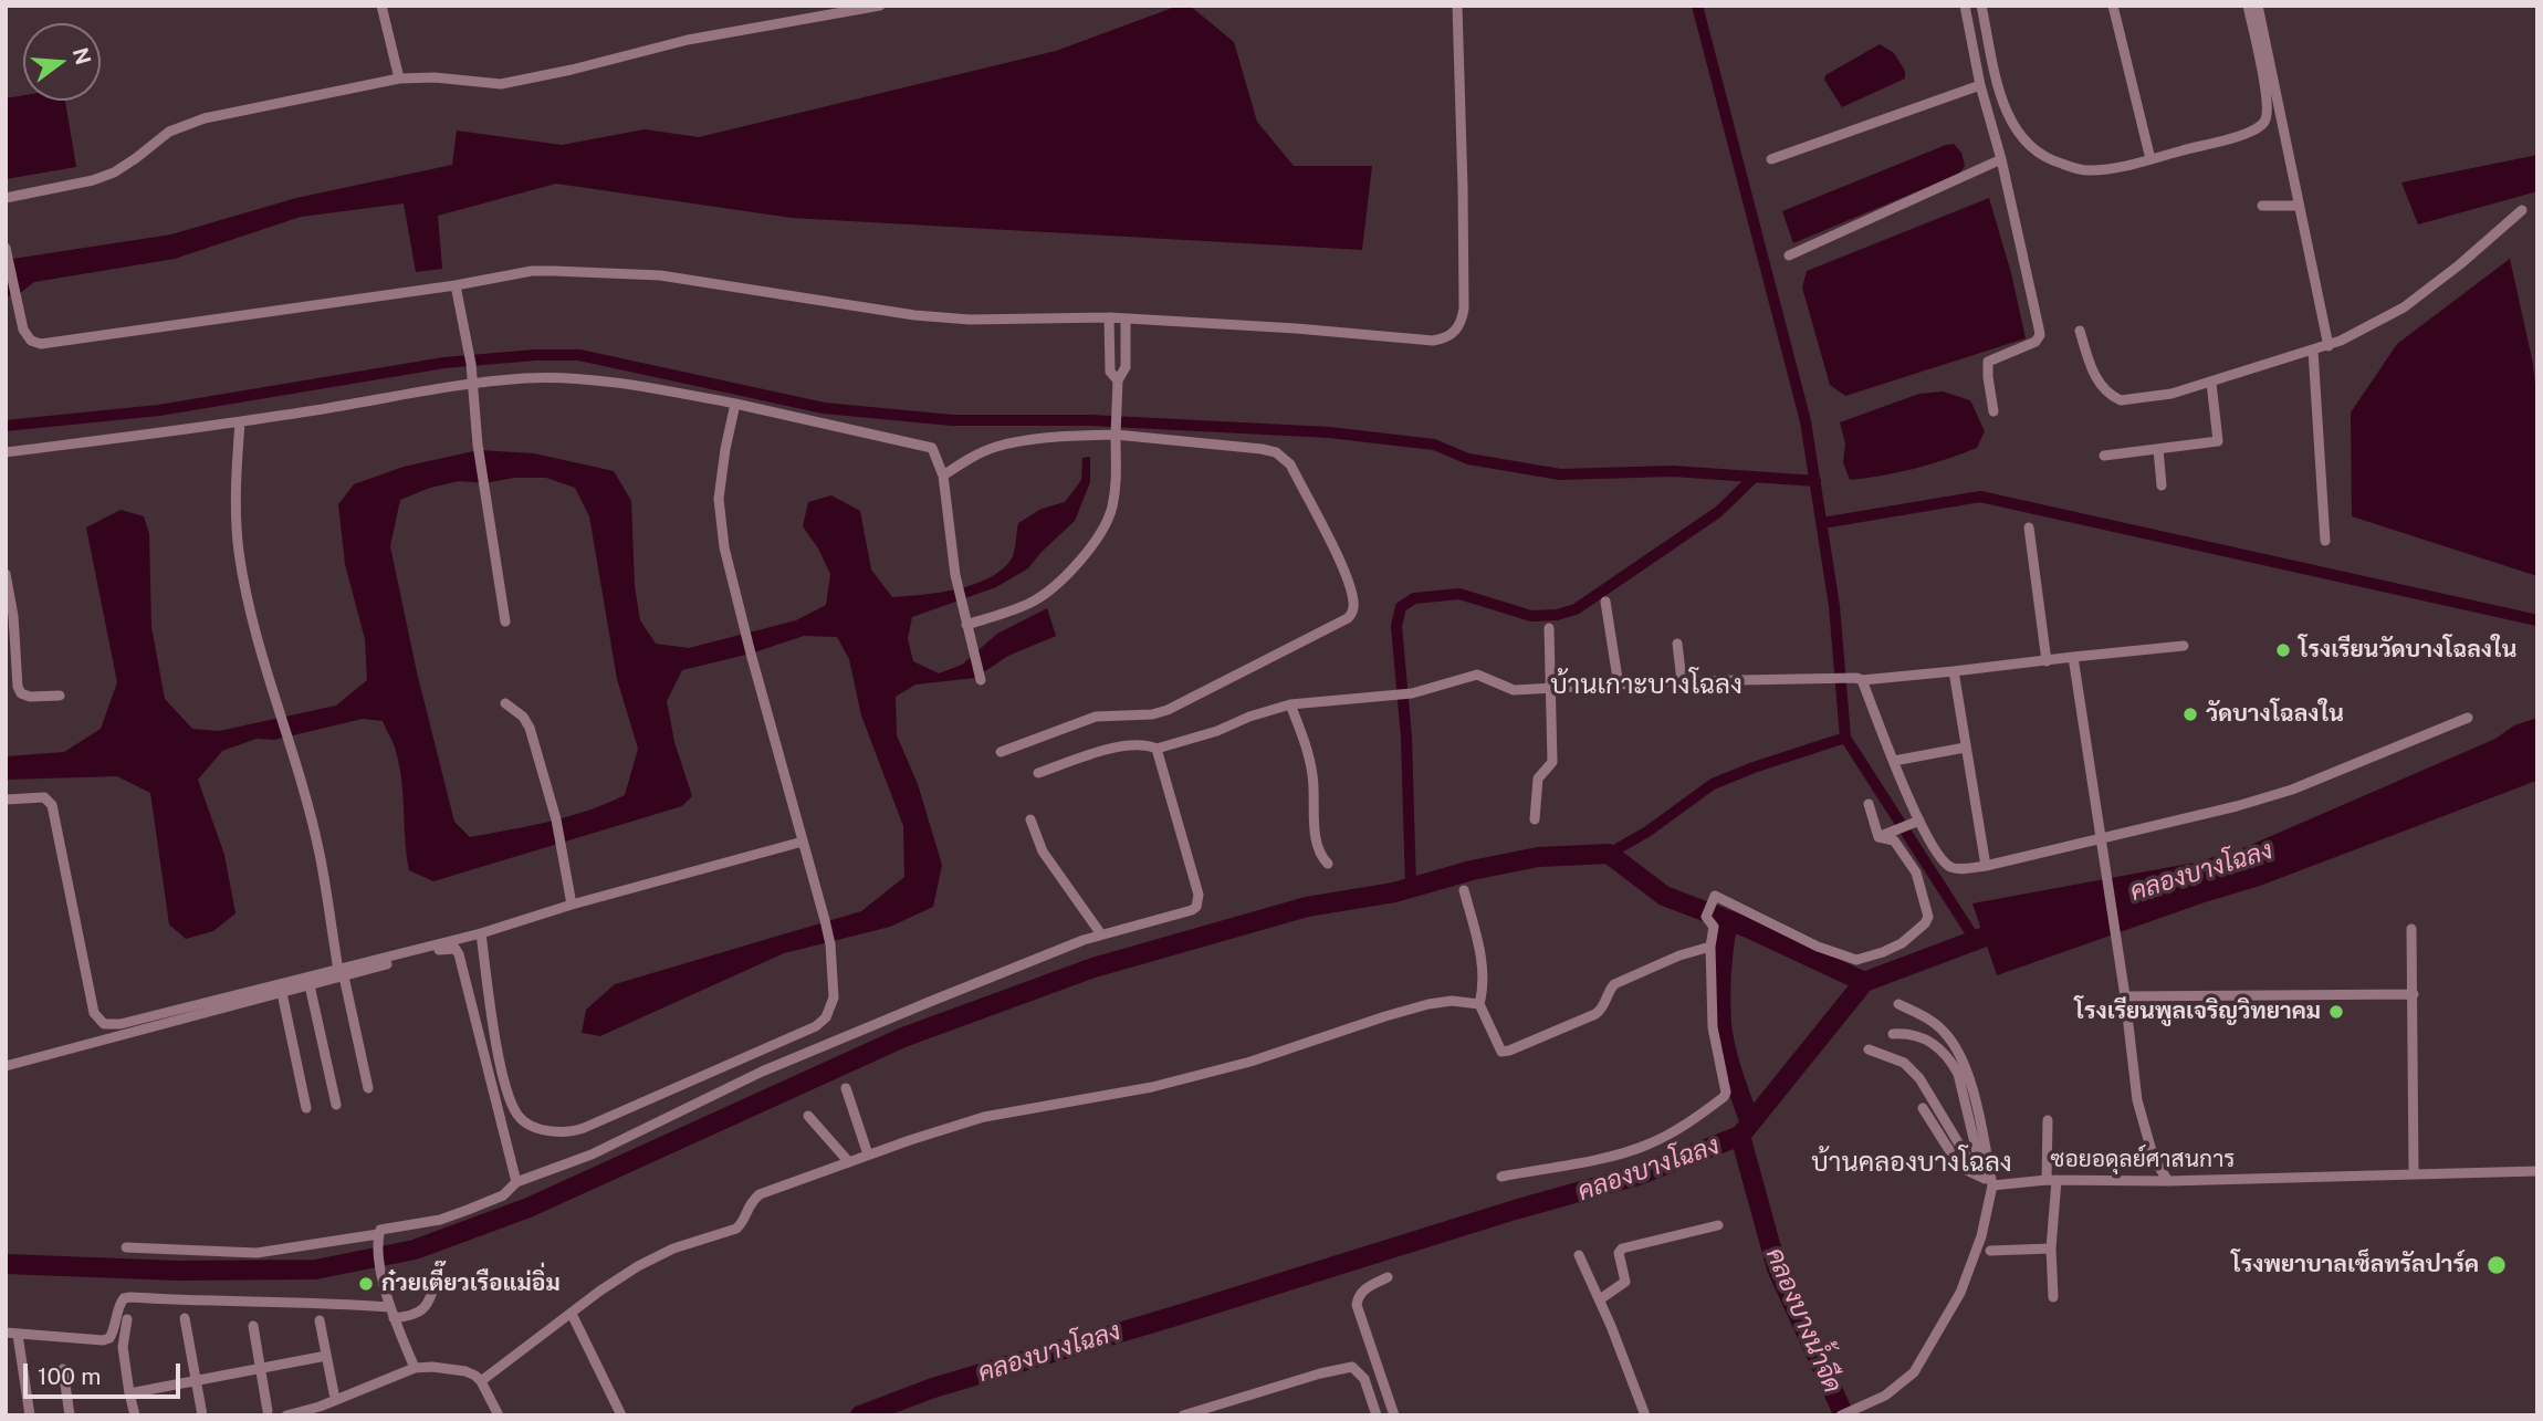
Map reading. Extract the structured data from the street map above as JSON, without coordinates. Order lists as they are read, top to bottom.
{
  "streets": {
    "street": ["ซอยอดุลย์ศาสนการ"]
  },
  "districts": ["บ้านเกาะบางโฉลง", "บ้านคลองบางโฉลง"],
  "water": ["คลองบางโฉลง", "คลองบางน้ำจืด"],
  "places": [
    "โรงเรียนวัดบางโฉลงใน",
    "วัดบางโฉลงใน",
    "โรงเรียนพูลเจริญวิทยาคม",
    "โรงพยาบาลเซ็ลทรัลปาร์ค",
    "ก๋วยเตี๊ยวเรือแม่อิ่ม"
  ],
  "scale_bar": "100 m",
  "north": "right"
}
